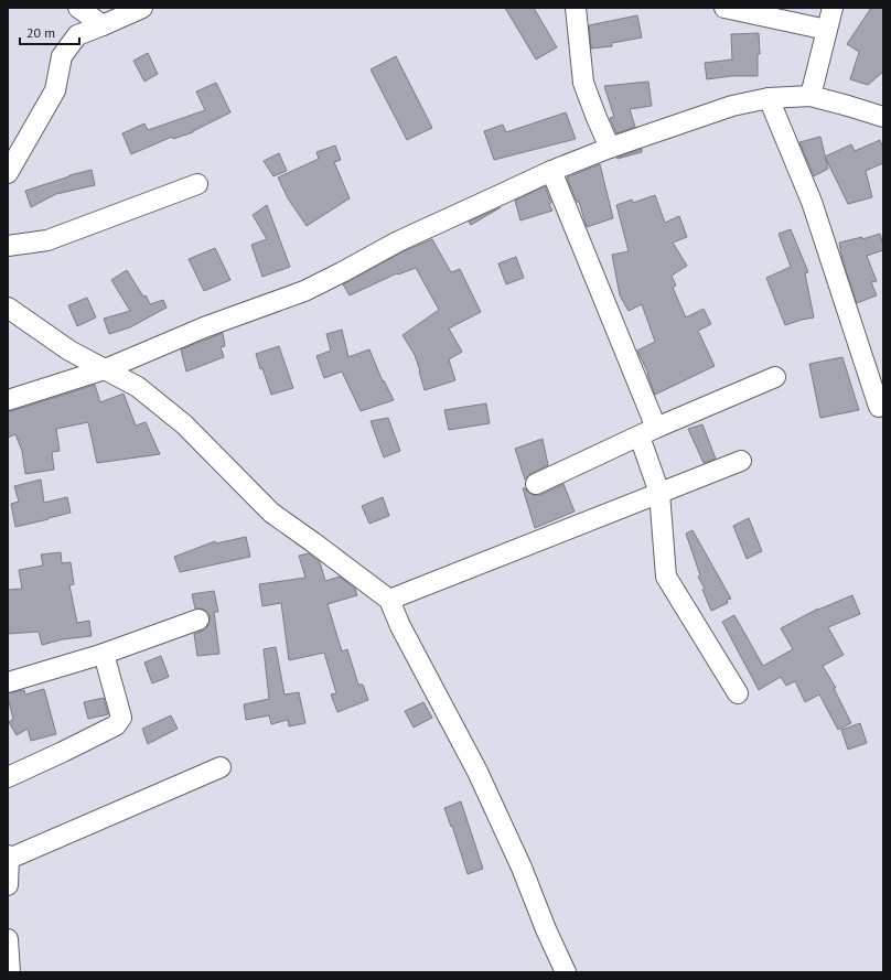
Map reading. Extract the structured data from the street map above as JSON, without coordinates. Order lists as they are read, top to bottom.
{
  "scale_bar": "20 m"
}
